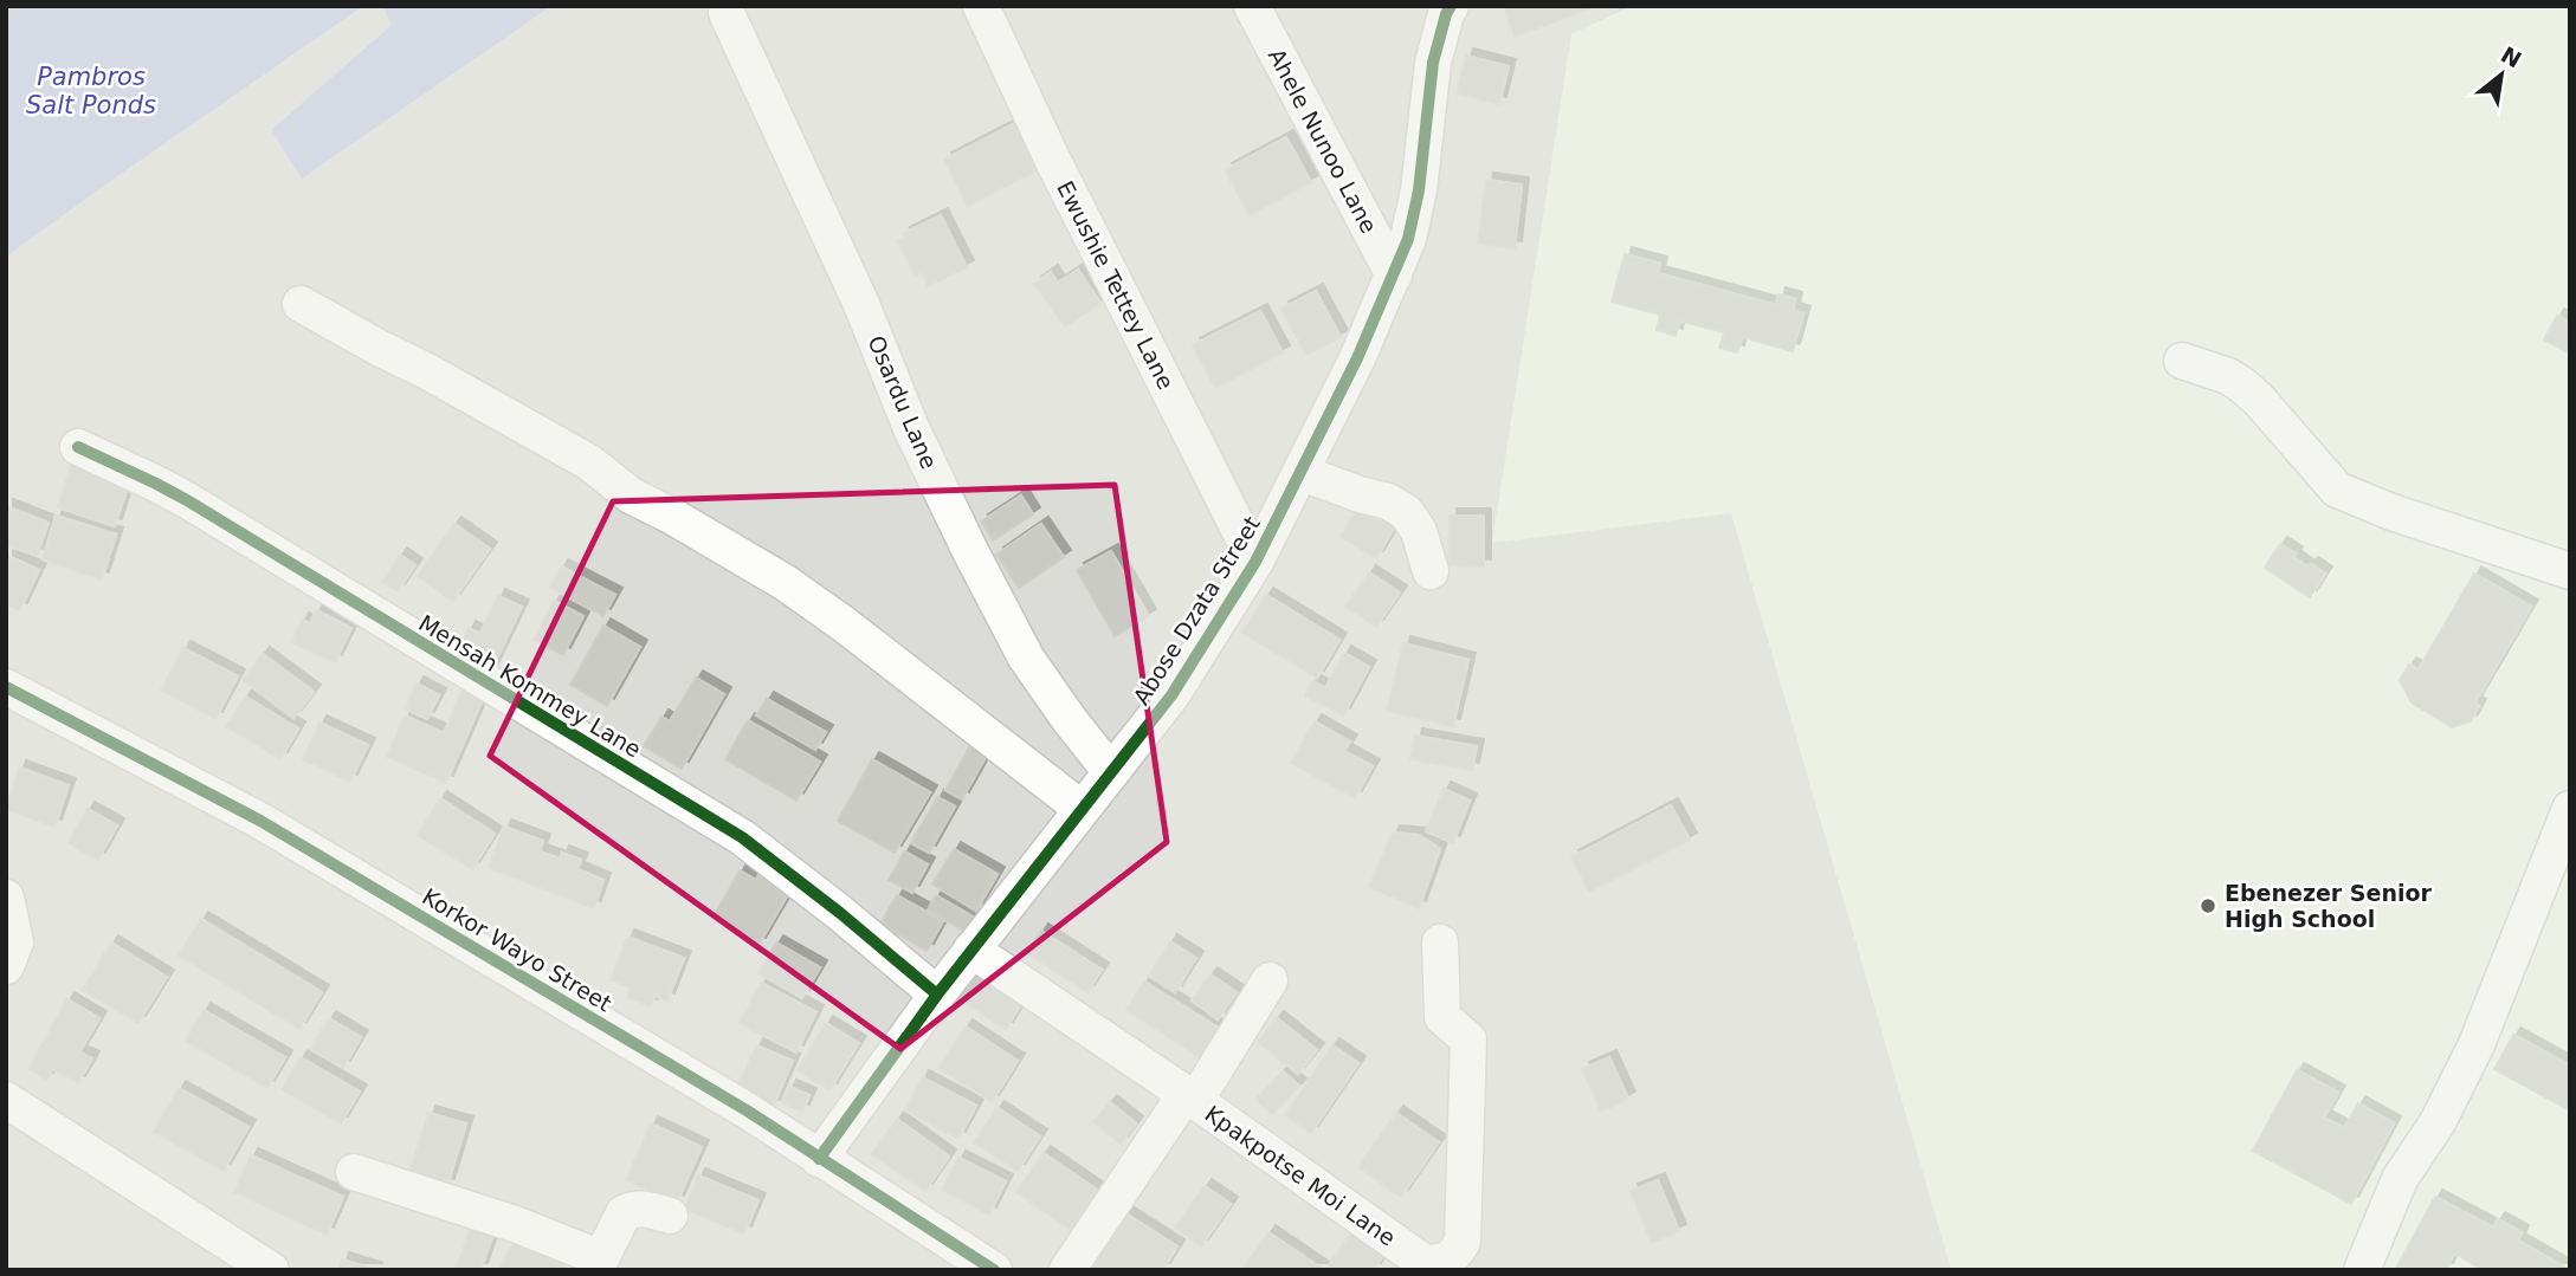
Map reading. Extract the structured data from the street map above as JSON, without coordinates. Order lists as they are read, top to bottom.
{
  "streets": {
    "street": [
      "Ahele Nunoo Lane",
      "Ewushie Tettey Lane",
      "Osardu Lane",
      "Abose Dzata Street",
      "Mensah Kommey Lane",
      "Korkor Wayo Street",
      "Kpakpotse Moi Lane"
    ]
  },
  "crossings": [
    ["Ahele Nunoo Lane", "Abose Dzata Street"],
    ["Ewushie Tettey Lane", "Abose Dzata Street"],
    ["Osardu Lane", "Abose Dzata Street"],
    ["Abose Dzata Street", "Mensah Kommey Lane"],
    ["Abose Dzata Street", "Korkor Wayo Street"]
  ],
  "water": ["Pambros Salt Ponds"],
  "places": ["Ebenezer Senior High School"],
  "north": "top right"
}
